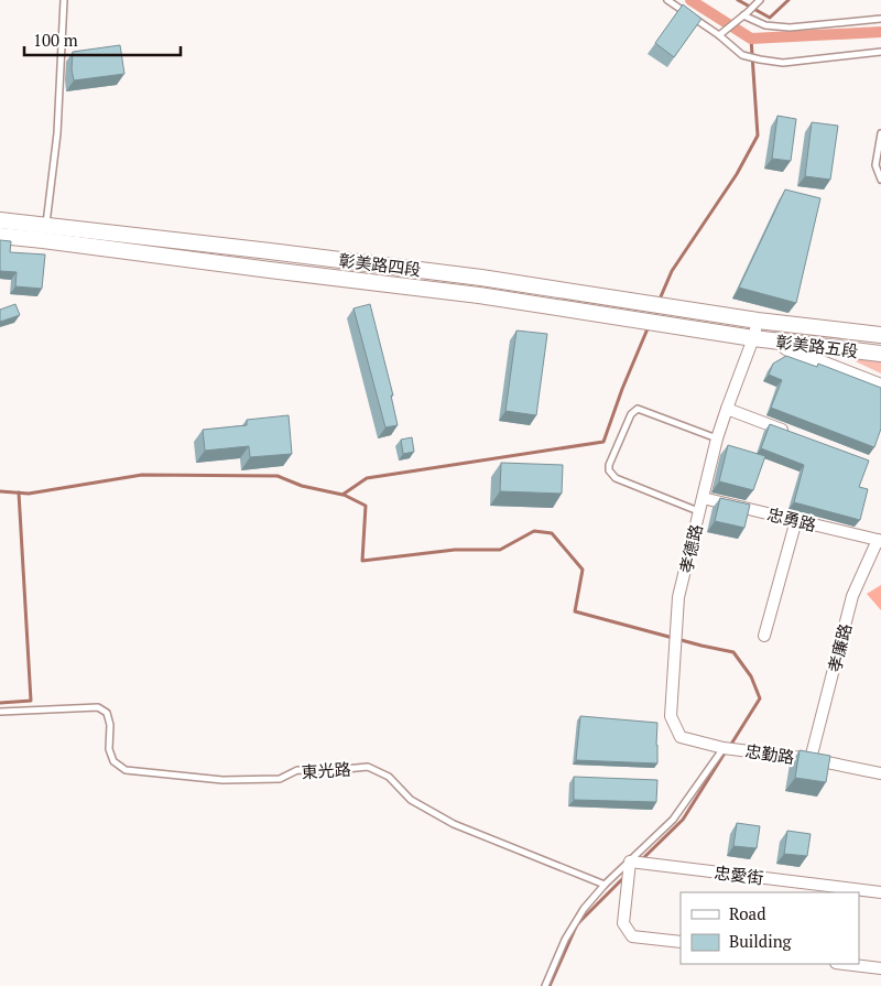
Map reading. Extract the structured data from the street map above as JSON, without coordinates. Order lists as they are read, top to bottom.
{
  "streets": {
    "main road": ["彰美路四段", "彰美路五段"],
    "street": [
      "忠勇路",
      "孝德路",
      "孝廉路",
      "忠勤路",
      "忠愛街"
    ],
    "lane": ["東光路"]
  },
  "crossings": [
    ["彰美路四段", "彰美路五段"],
    ["彰美路四段", "孝德路"],
    ["彰美路五段", "孝德路"],
    ["忠勇路", "孝德路"],
    ["忠勇路", "孝廉路"],
    ["孝德路", "忠勤路"],
    ["孝廉路", "忠勤路"]
  ],
  "legend": ["Road", "Building"],
  "scale_bar": "100 m"
}
